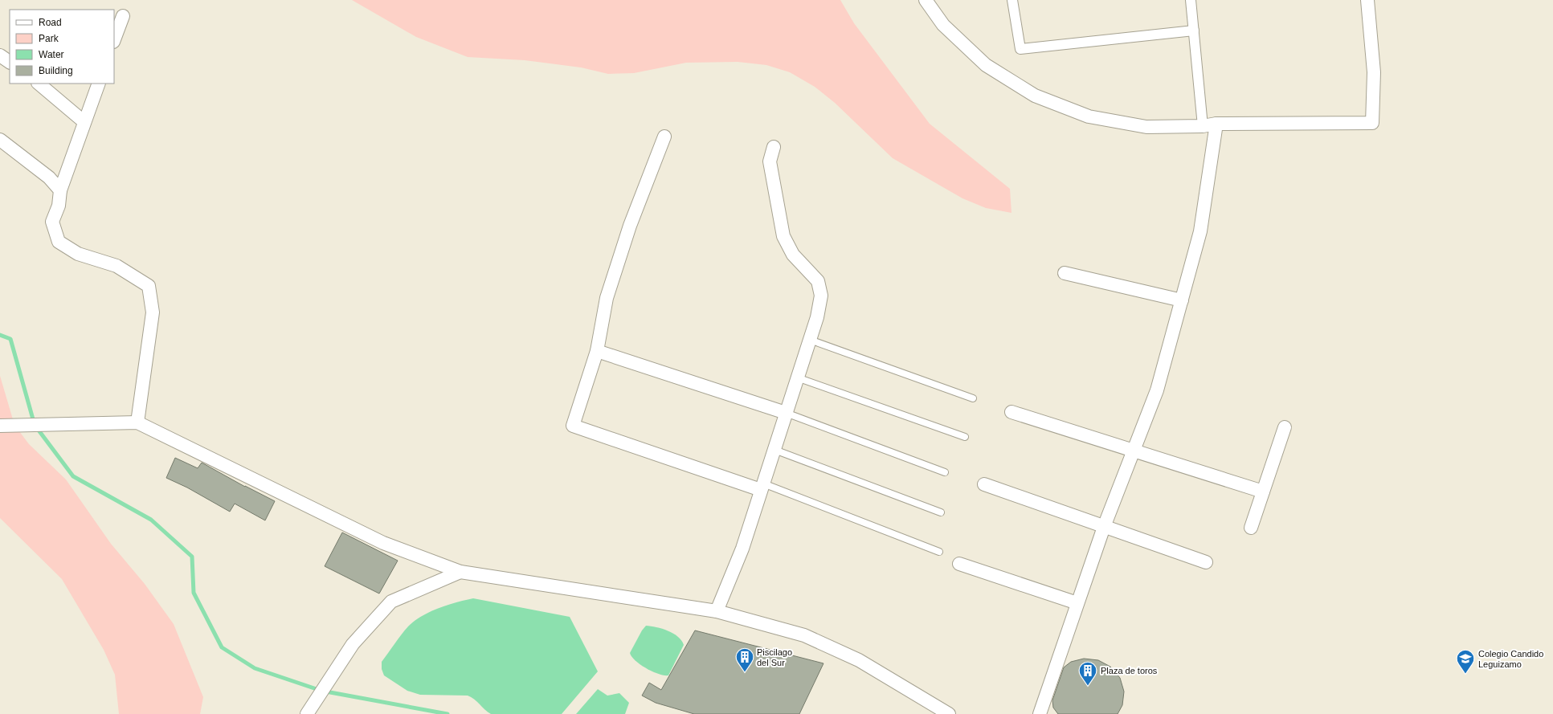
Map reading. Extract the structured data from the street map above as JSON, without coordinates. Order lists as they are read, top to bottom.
{
  "places": {
    "building": ["Piscilago del Sur", "Plaza de toros"],
    "school or university": ["Colegio Candido Leguizamo"]
  },
  "legend": [
    "Road",
    "Park",
    "Water",
    "Building"
  ]
}
